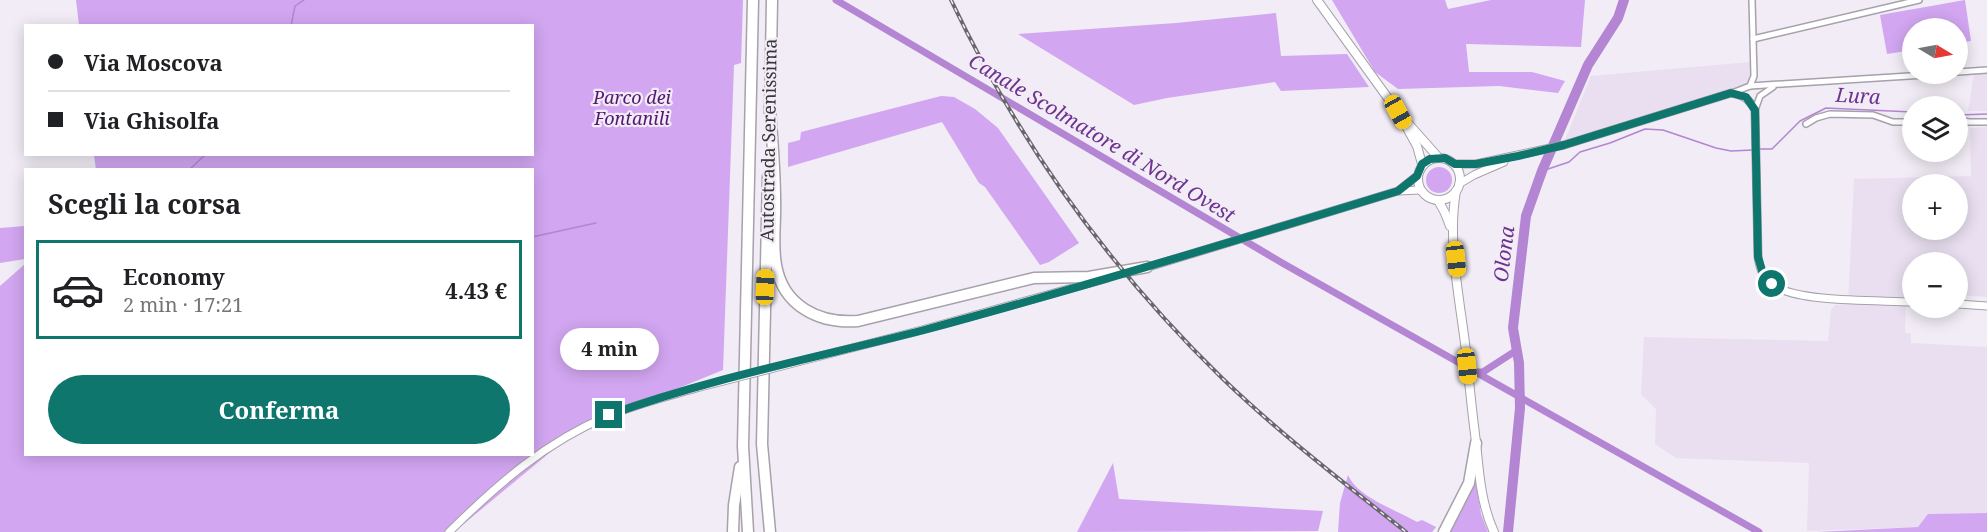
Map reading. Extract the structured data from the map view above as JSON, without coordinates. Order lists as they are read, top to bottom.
{
  "streets": {
    "highway": ["Autostrada Serenissima"]
  },
  "water": ["Lura", "Canale Scolmatore di Nord Ovest", "Olona"],
  "parks": ["Parco dei Fontanili"],
  "north": "right",
  "page": {
    "map_buttons": ["+", "−"],
    "banner": ["Via Moscova", "Via Ghisolfa"],
    "heading": "Scegli la corsa",
    "list": [
      {
        "name": "Economy",
        "note": "2 min · 17:21",
        "value": "4.43 €"
      }
    ],
    "bubble": "4 min",
    "buttons": "Conferma"
  }
}
